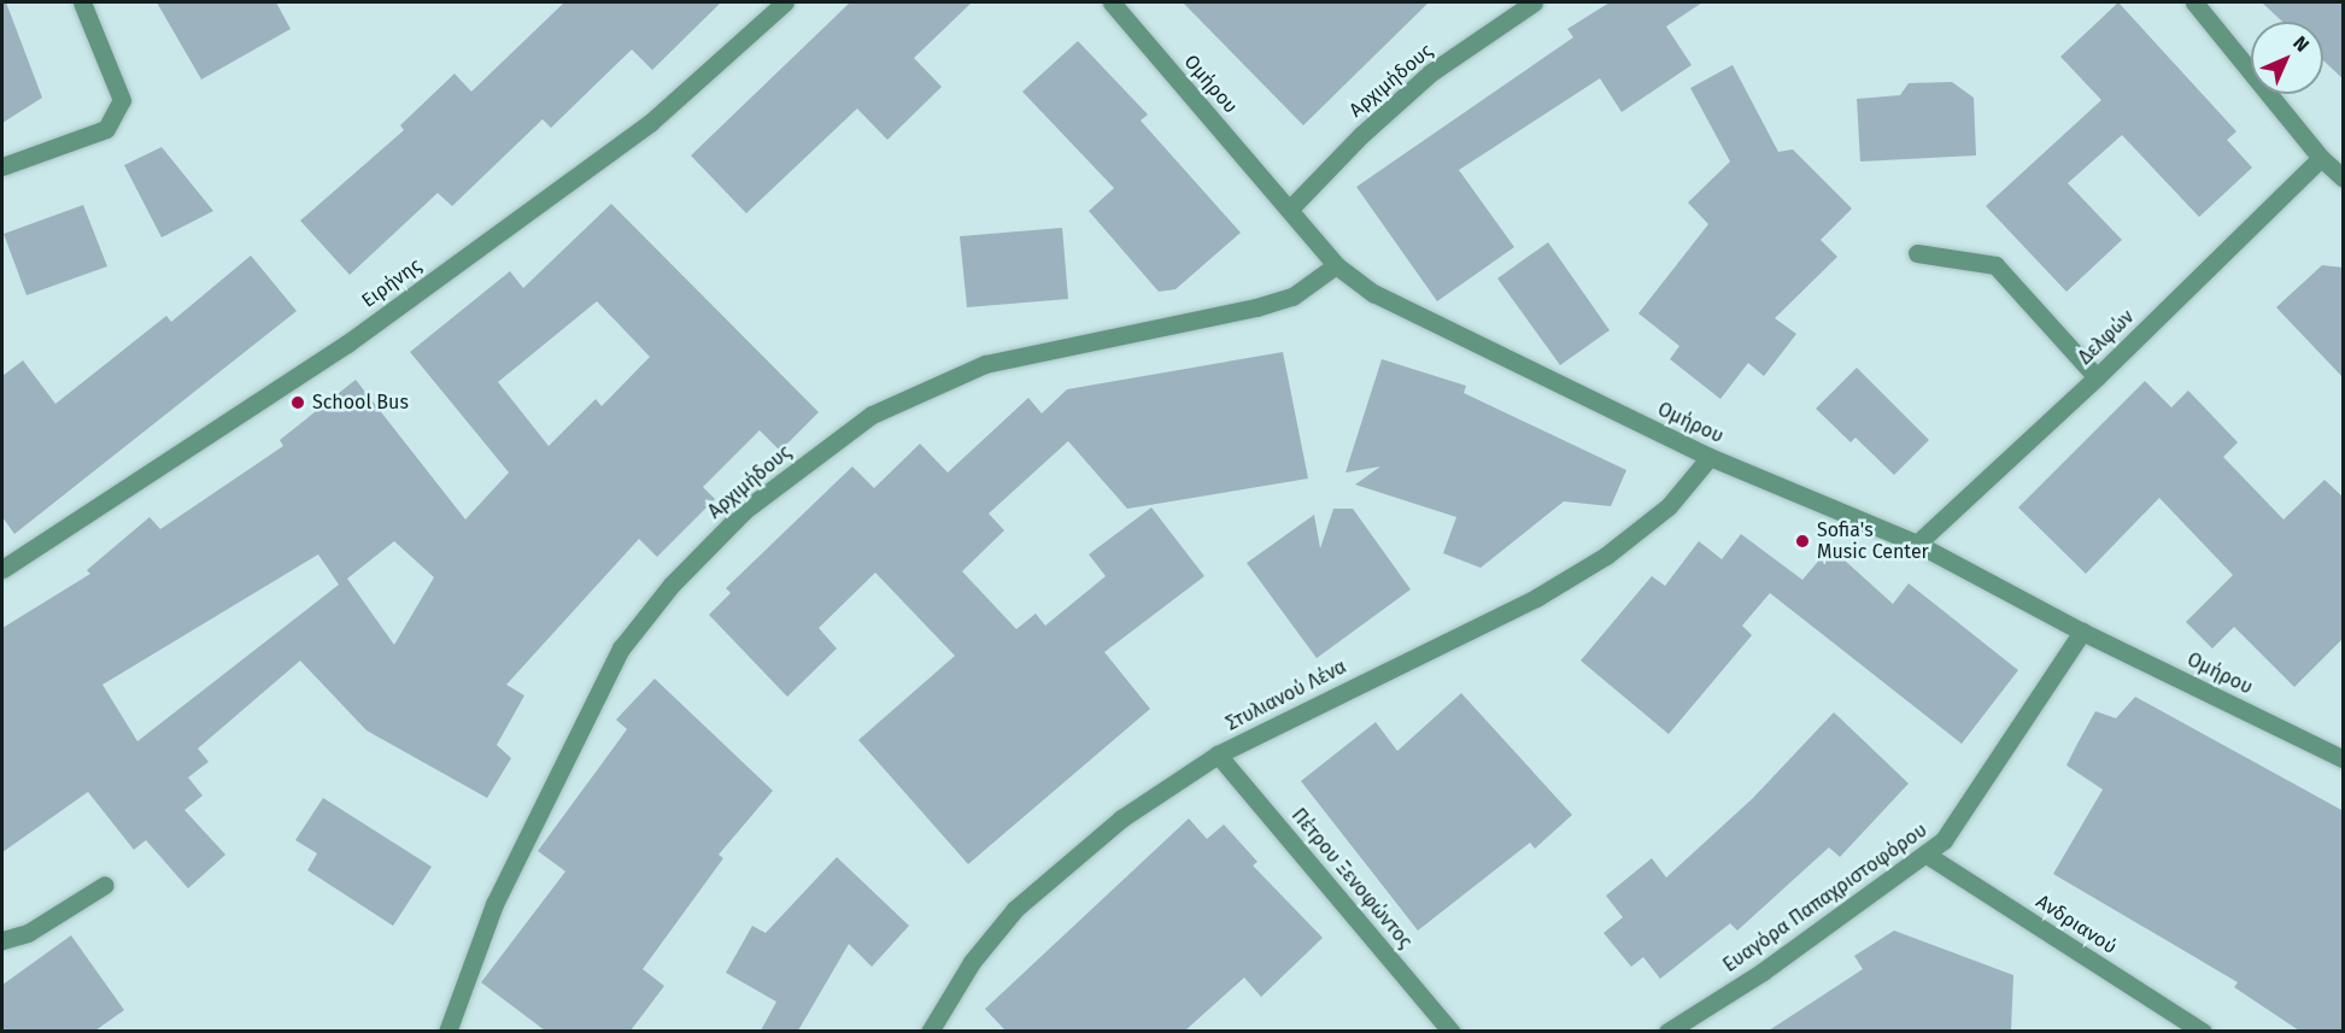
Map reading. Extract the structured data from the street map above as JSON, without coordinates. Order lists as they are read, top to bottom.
{
  "streets": {
    "street": [
      "Αρχιμήδους",
      "Ομήρου",
      "Ειρήνης",
      "Δελφών",
      "Στυλιανού Λένα",
      "Πέτρου Ξενοφώντος",
      "Ευαγόρα Παπαχριστοφόρου",
      "Ανδριανού"
    ]
  },
  "crossings": [
    ["Αρχιμήδους", "Ομήρου"],
    ["Ομήρου", "Δελφών"],
    ["Ομήρου", "Στυλιανού Λένα"],
    ["Ομήρου", "Ευαγόρα Παπαχριστοφόρου"],
    ["Στυλιανού Λένα", "Πέτρου Ξενοφώντος"],
    ["Ευαγόρα Παπαχριστοφόρου", "Ανδριανού"]
  ],
  "places": ["School Bus", "Sofia's Music Center"],
  "north": "top right"
}
